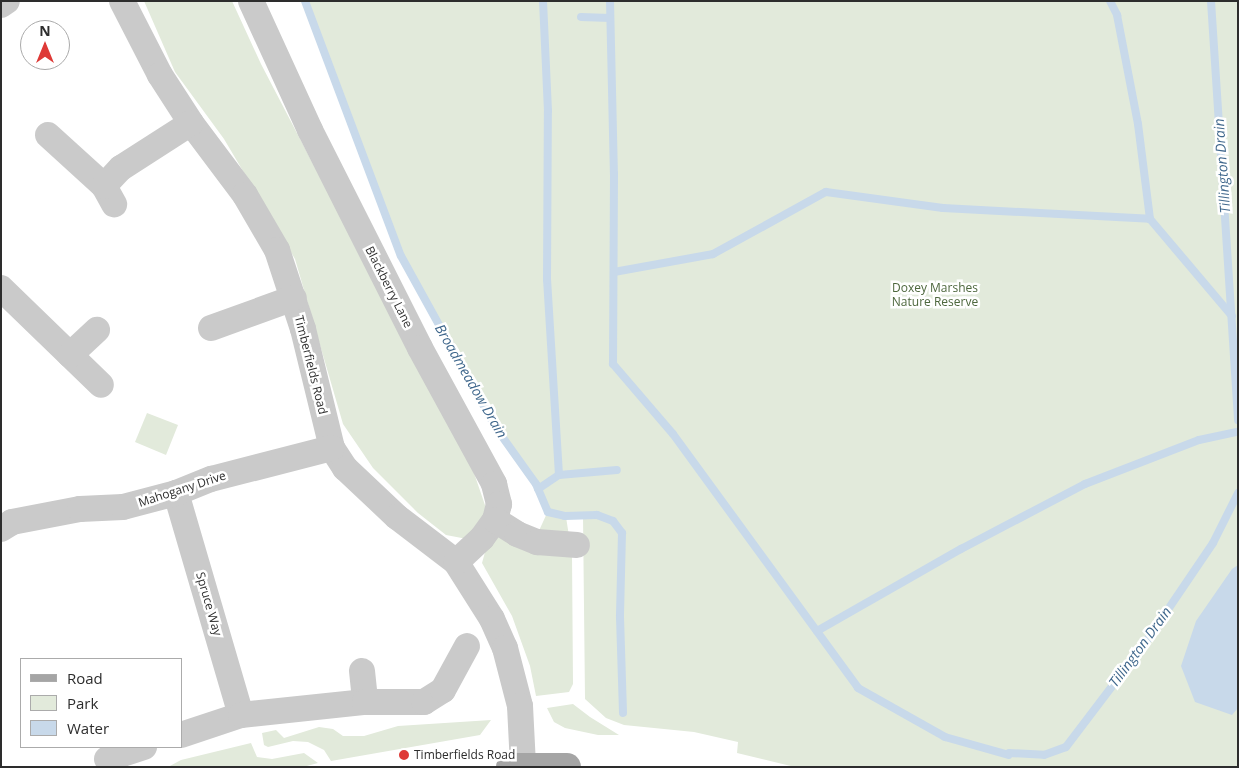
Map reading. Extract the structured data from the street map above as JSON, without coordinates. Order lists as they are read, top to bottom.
{
  "streets": {
    "street": [
      "Blackberry Lane",
      "Timberfields Road",
      "Mahogany Drive",
      "Spruce Way"
    ]
  },
  "crossings": [
    ["Timberfields Road", "Mahogany Drive"],
    ["Mahogany Drive", "Spruce Way"]
  ],
  "water": ["Tillington Drain", "Broadmeadow Drain"],
  "parks": ["Doxey Marshes Nature Reserve"],
  "places": ["Timberfields Road"],
  "legend": ["Road", "Park", "Water"],
  "north": "top"
}
